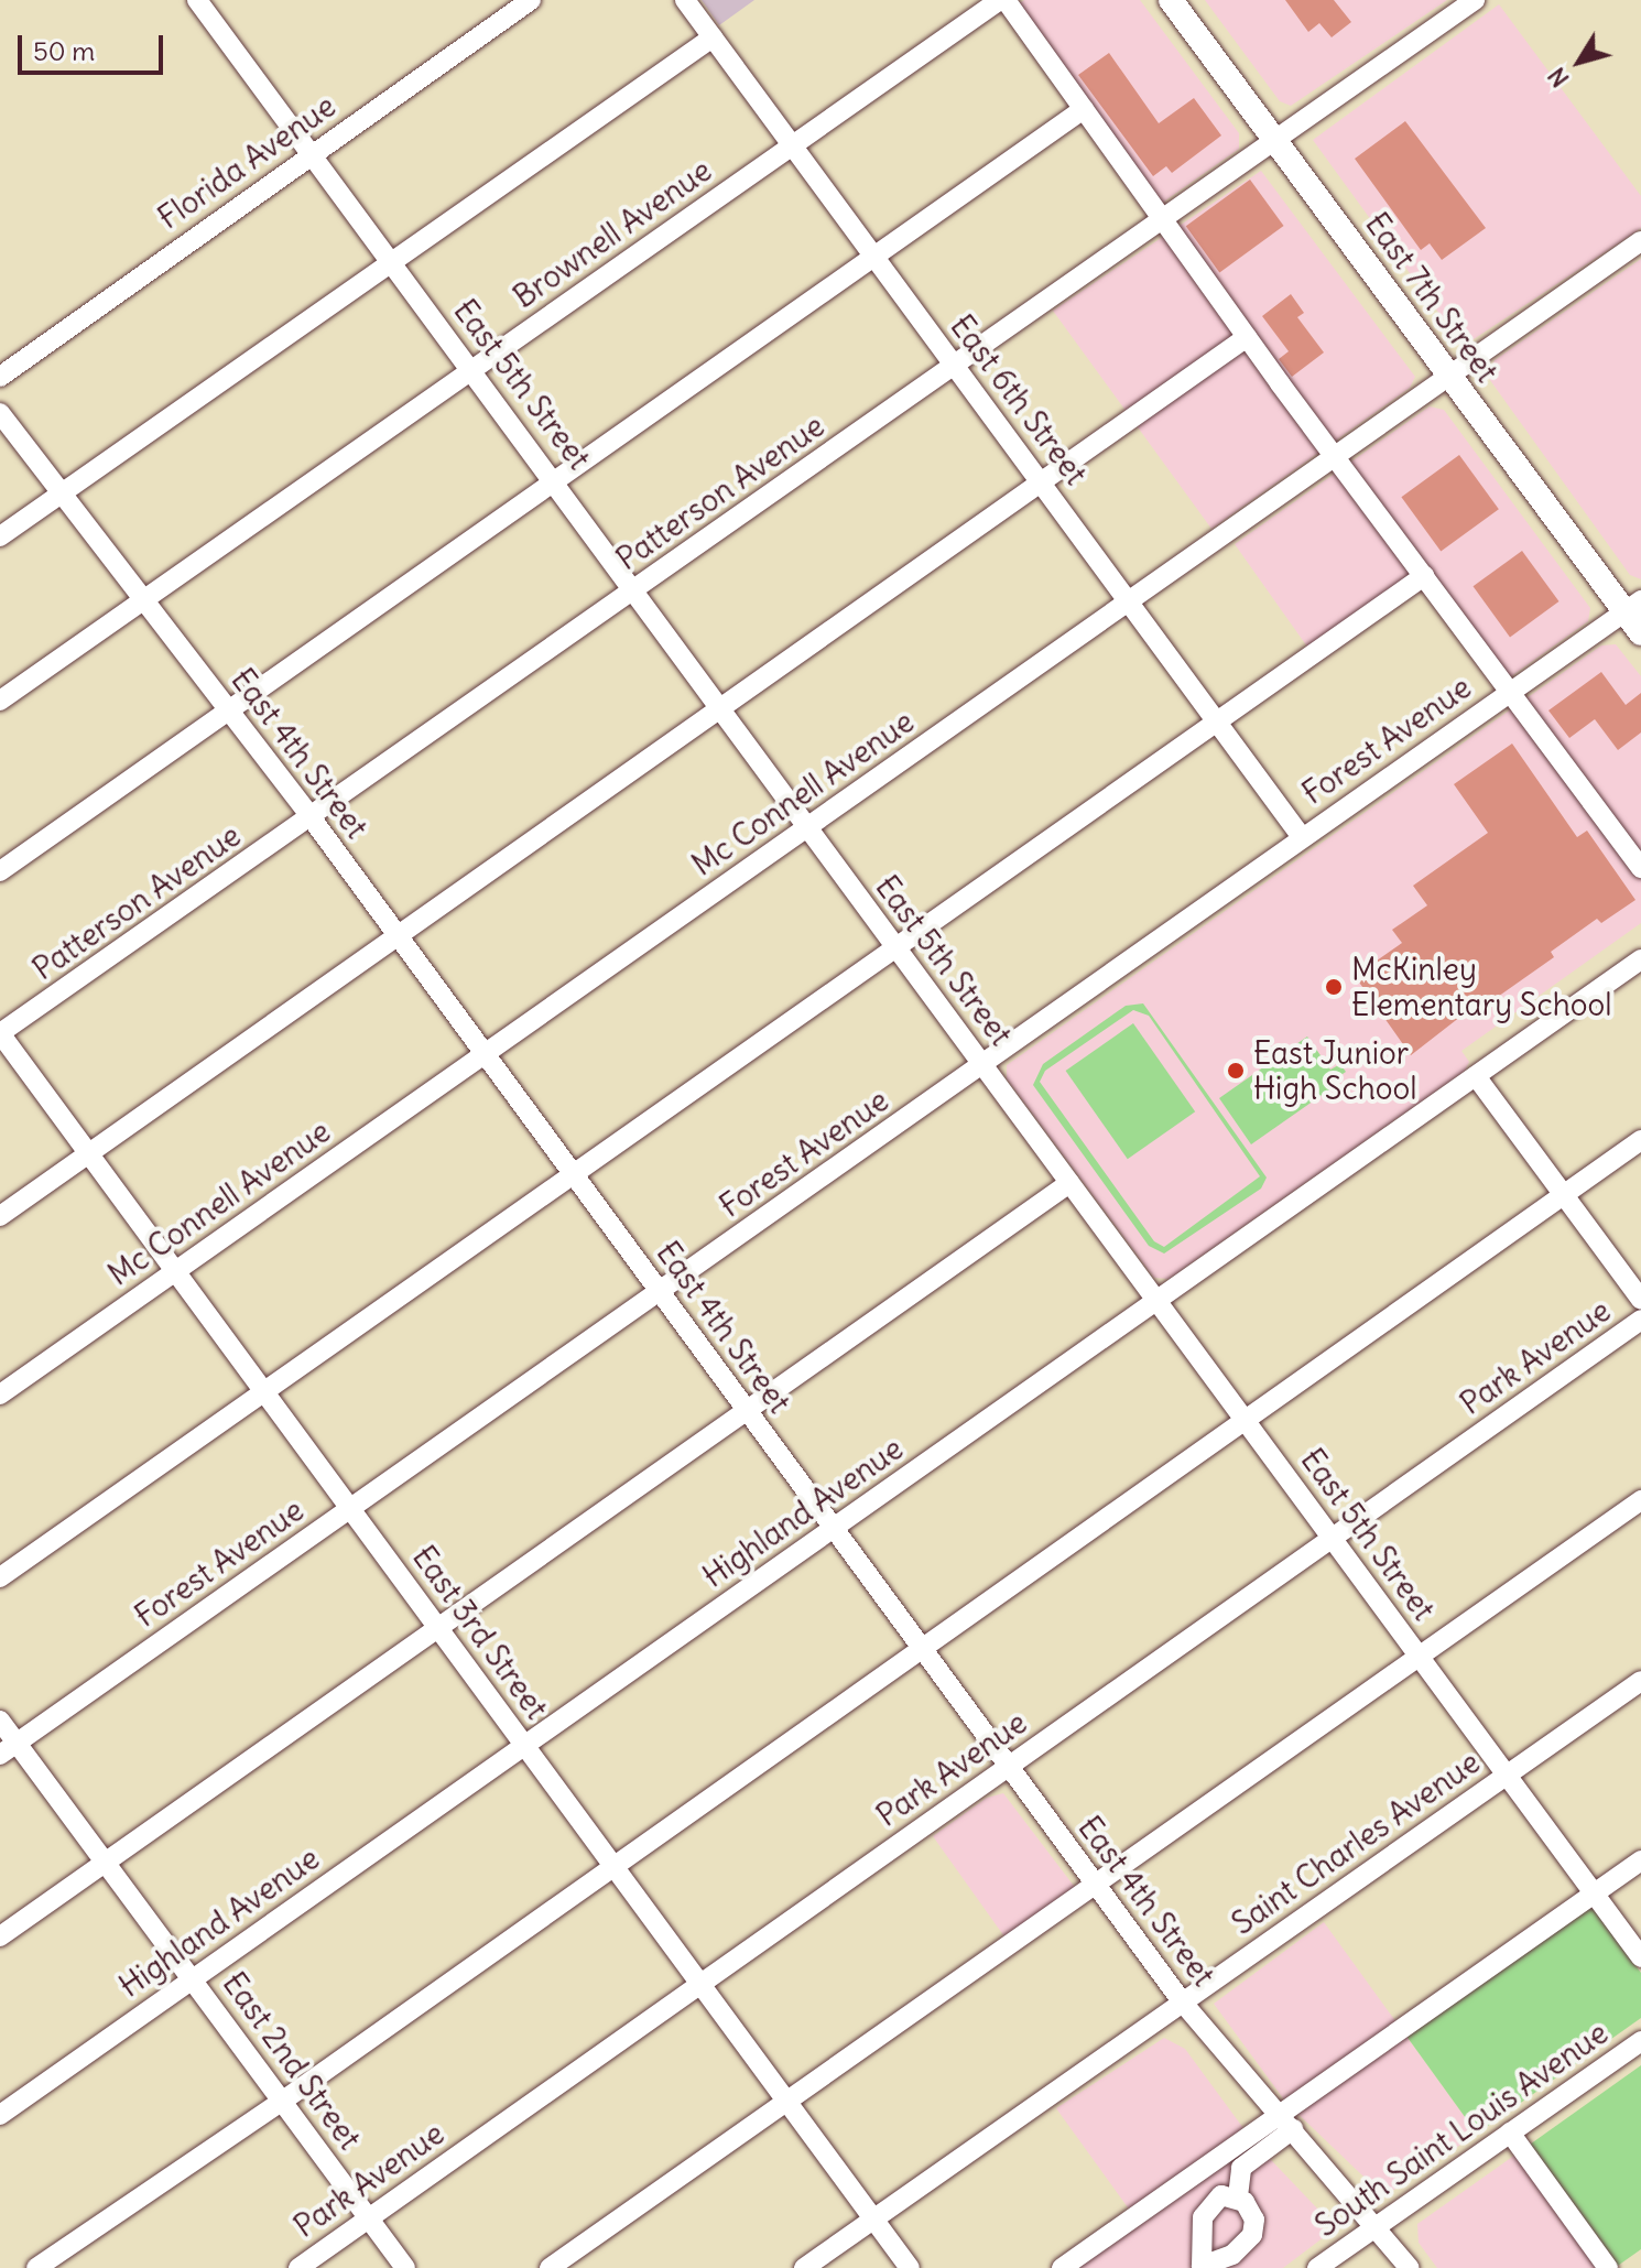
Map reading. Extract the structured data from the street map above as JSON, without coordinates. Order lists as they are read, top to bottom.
{
  "streets": {
    "main road": ["East 7th Street"],
    "street": [
      "Florida Avenue",
      "Brownell Avenue",
      "East 5th Street",
      "East 6th Street",
      "Patterson Avenue",
      "Forest Avenue",
      "East 4th Street",
      "Mc Connell Avenue",
      "Park Avenue",
      "Highland Avenue",
      "East 3rd Street",
      "Saint Charles Avenue",
      "East 2nd Street",
      "South Saint Louis Avenue"
    ]
  },
  "crossings": [
    ["Florida Avenue", "East 5th Street"],
    ["Brownell Avenue", "East 5th Street"],
    ["Brownell Avenue", "East 6th Street"],
    ["Brownell Avenue", "East 4th Street"],
    ["East 7th Street", "Patterson Avenue"],
    ["East 7th Street", "Forest Avenue"],
    ["East 7th Street", "Mc Connell Avenue"],
    ["East 5th Street", "Patterson Avenue"],
    ["East 5th Street", "Forest Avenue"],
    ["East 5th Street", "Mc Connell Avenue"],
    ["East 5th Street", "Park Avenue"],
    ["East 5th Street", "Highland Avenue"],
    ["East 5th Street", "Saint Charles Avenue"],
    ["East 6th Street", "Patterson Avenue"],
    ["East 6th Street", "Forest Avenue"],
    ["East 6th Street", "Mc Connell Avenue"],
    ["Patterson Avenue", "East 4th Street"],
    ["Patterson Avenue", "East 3rd Street"],
    ["Forest Avenue", "East 4th Street"],
    ["Forest Avenue", "East 3rd Street"],
    ["Forest Avenue", "East 2nd Street"],
    ["East 4th Street", "Mc Connell Avenue"],
    ["East 4th Street", "Park Avenue"],
    ["East 4th Street", "Highland Avenue"],
    ["East 4th Street", "Saint Charles Avenue"],
    ["East 4th Street", "South Saint Louis Avenue"],
    ["Mc Connell Avenue", "East 3rd Street"],
    ["Park Avenue", "East 3rd Street"],
    ["Park Avenue", "East 2nd Street"],
    ["Highland Avenue", "East 3rd Street"],
    ["Highland Avenue", "East 2nd Street"],
    ["East 3rd Street", "Saint Charles Avenue"]
  ],
  "places": ["McKinley Elementary School", "East Junior High School"],
  "scale_bar": "50 m",
  "north": "bottom left"
}
